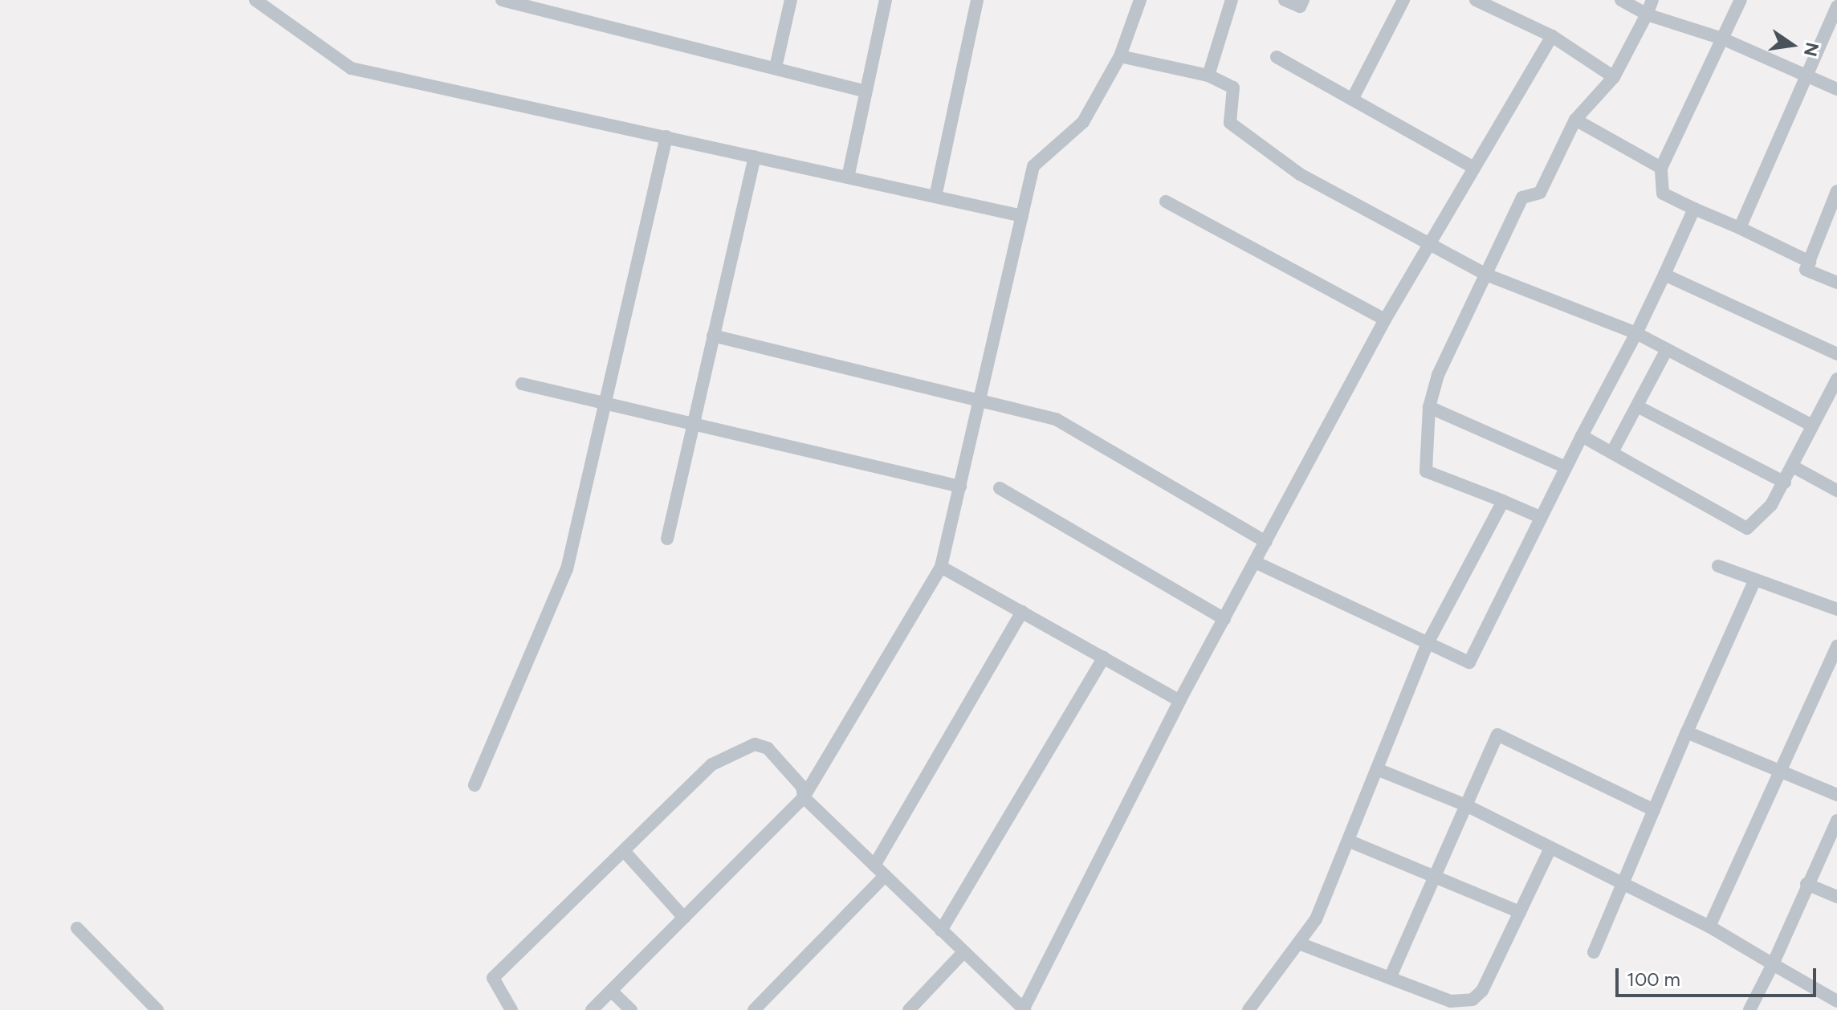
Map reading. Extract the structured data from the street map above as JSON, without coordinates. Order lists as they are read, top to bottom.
{
  "scale_bar": "100 m",
  "north": "right"
}
